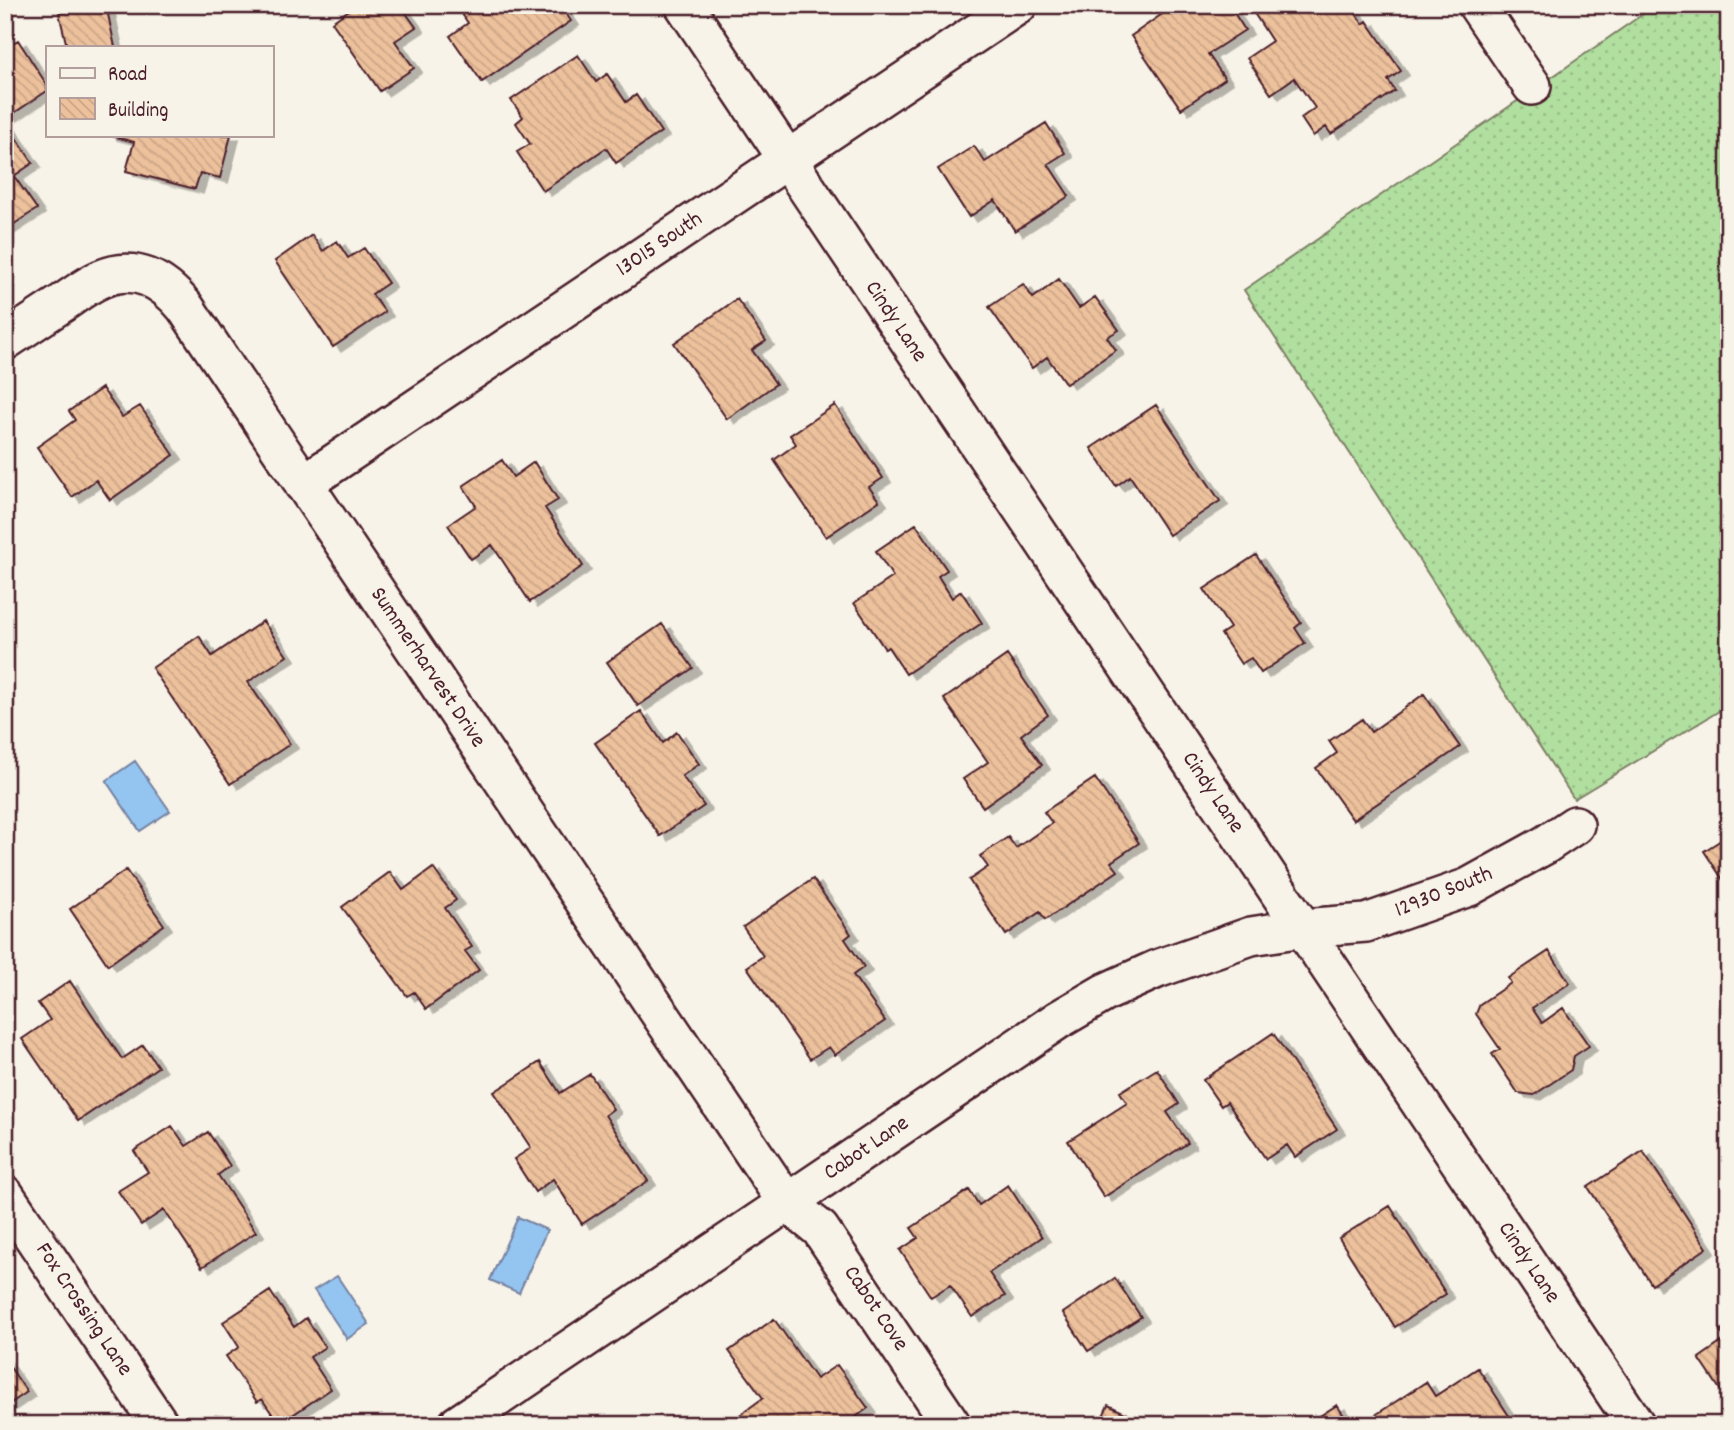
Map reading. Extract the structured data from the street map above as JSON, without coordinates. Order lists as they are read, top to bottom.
{
  "streets": {
    "street": [
      "13015 South",
      "Cindy Lane",
      "Summerharvest Drive",
      "12930 South",
      "Cabot Lane",
      "Cabot Cove",
      "Fox Crossing Lane"
    ]
  },
  "crossings": [
    ["13015 South", "Cindy Lane"],
    ["13015 South", "Summerharvest Drive"],
    ["Cindy Lane", "12930 South"],
    ["Cindy Lane", "Cabot Lane"],
    ["Summerharvest Drive", "Cabot Lane"],
    ["Summerharvest Drive", "Cabot Cove"],
    ["12930 South", "Cabot Lane"],
    ["Cabot Lane", "Cabot Cove"]
  ],
  "legend": ["Road", "Building"]
}
